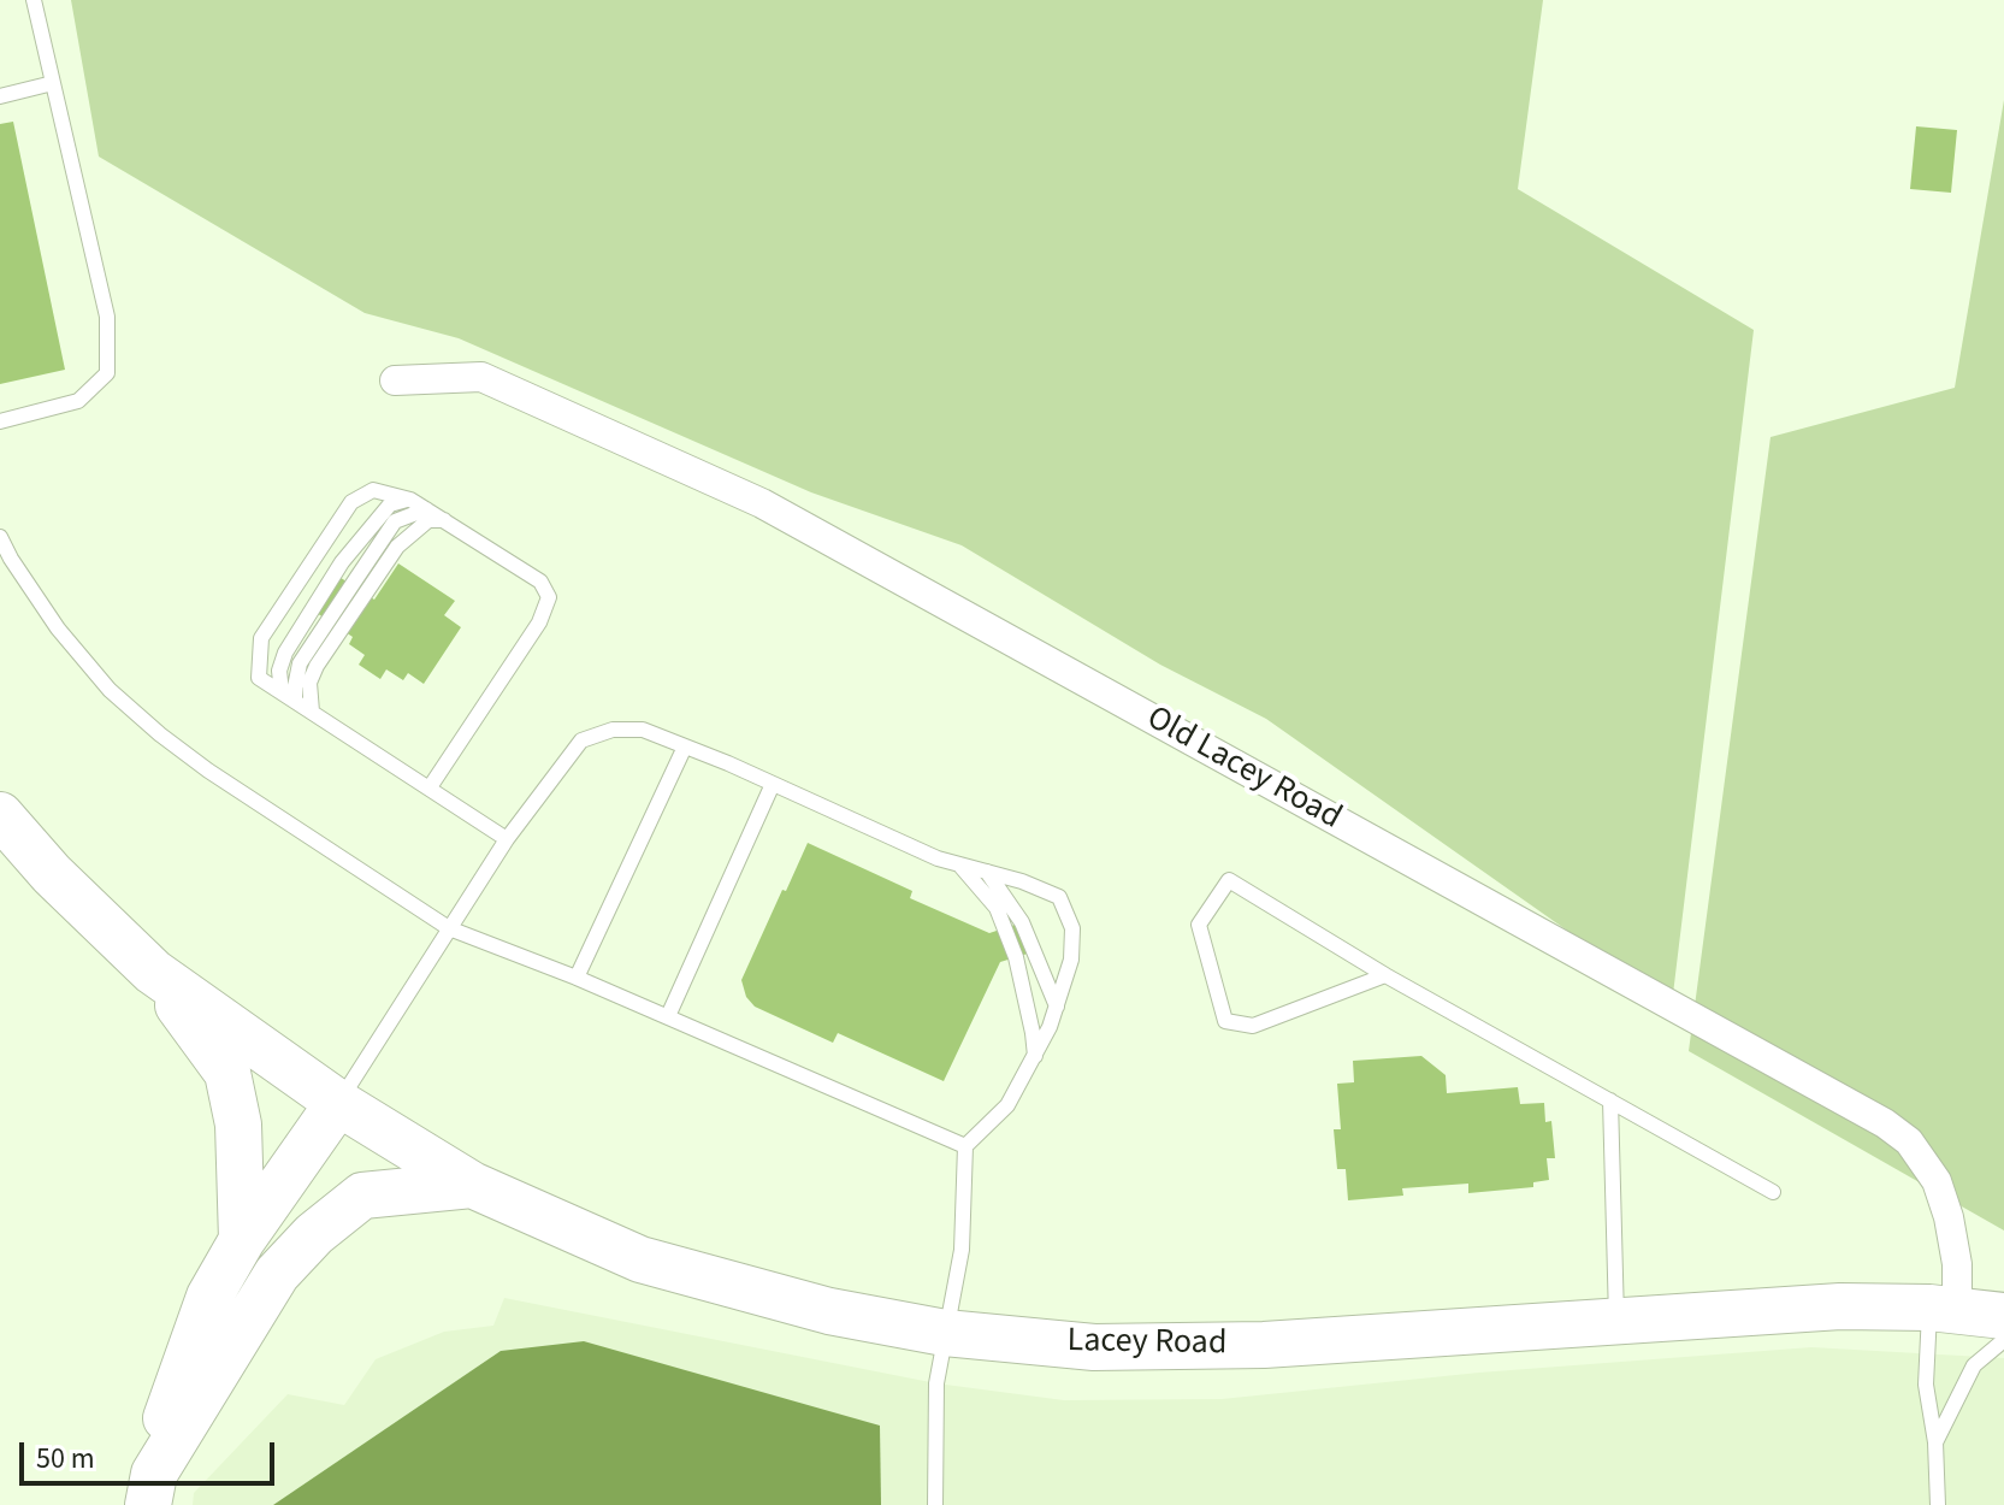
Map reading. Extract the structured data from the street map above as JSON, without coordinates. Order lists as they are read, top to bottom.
{
  "streets": {
    "main road": ["Lacey Road"],
    "street": ["Old Lacey Road"]
  },
  "crossings": [
    ["Old Lacey Road", "Lacey Road"]
  ],
  "scale_bar": "50 m"
}
